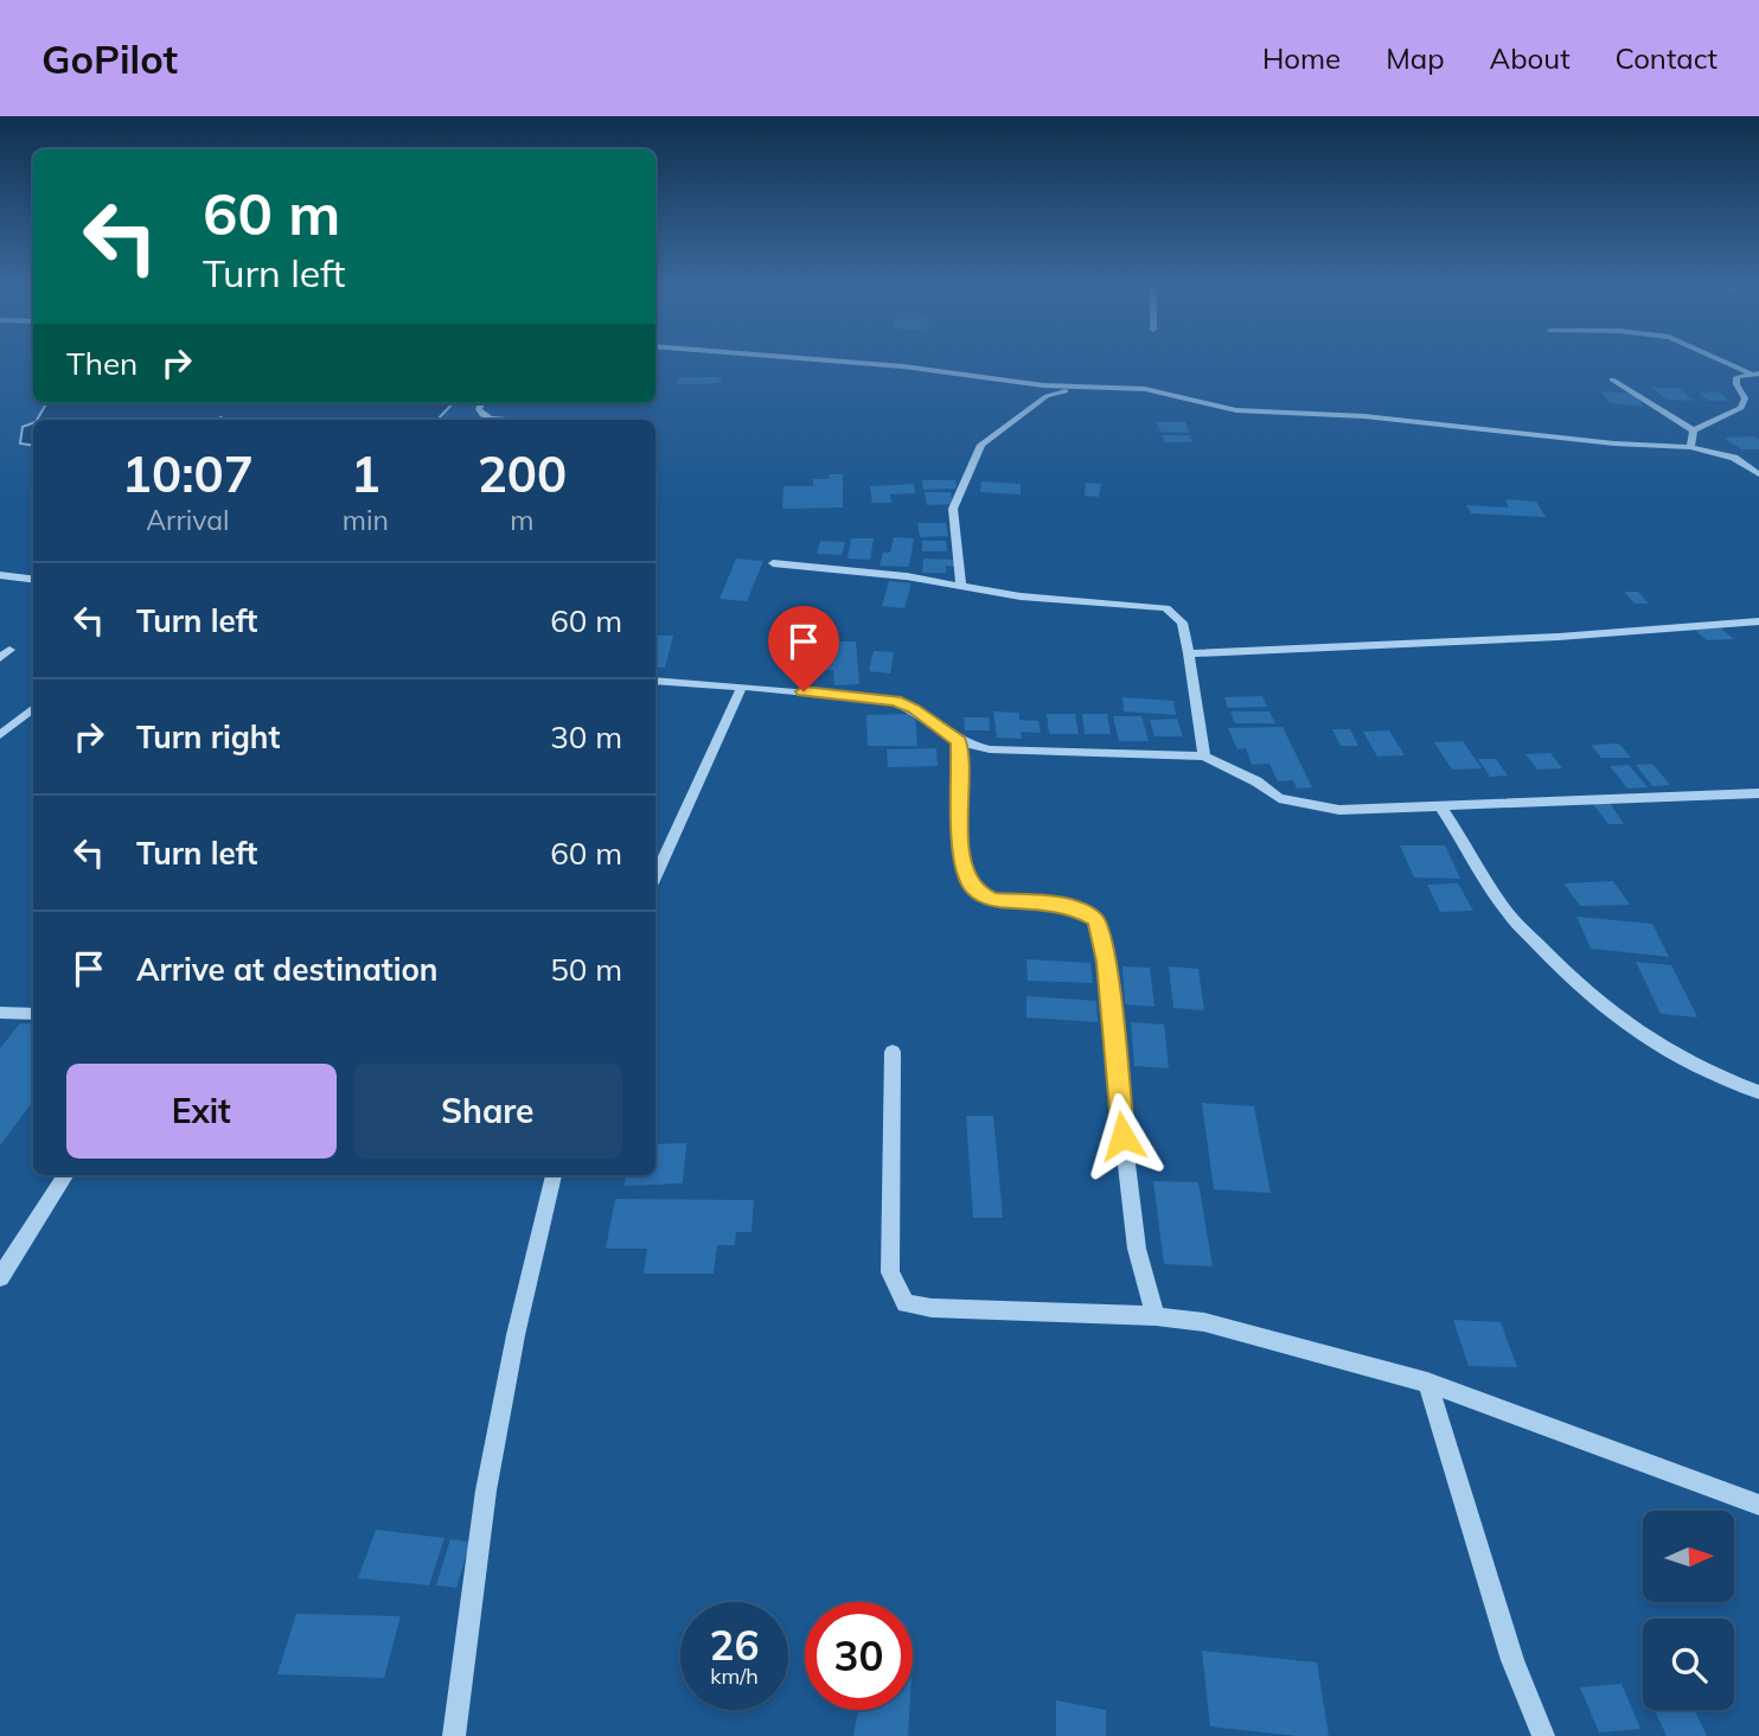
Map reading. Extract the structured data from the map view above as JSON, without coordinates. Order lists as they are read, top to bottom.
{
  "north": "right",
  "page": {
    "header": "GoPilot",
    "nav": [
      "Home",
      "Map",
      "About",
      "Contact"
    ],
    "turn": ["60 m", "Turn left"],
    "then": "Then",
    "eta": [
      "10:07",
      "Arrival",
      "1",
      "min",
      "200",
      "m"
    ],
    "list": [
      {
        "name": "Turn left",
        "value": "60 m"
      },
      {
        "name": "Turn right",
        "value": "30 m"
      },
      {
        "name": "Turn left",
        "value": "60 m"
      },
      {
        "name": "Arrive at destination",
        "value": "50 m"
      }
    ],
    "buttons": ["Exit", "Share"],
    "speed": "26 km/h",
    "limit": "30"
  }
}
